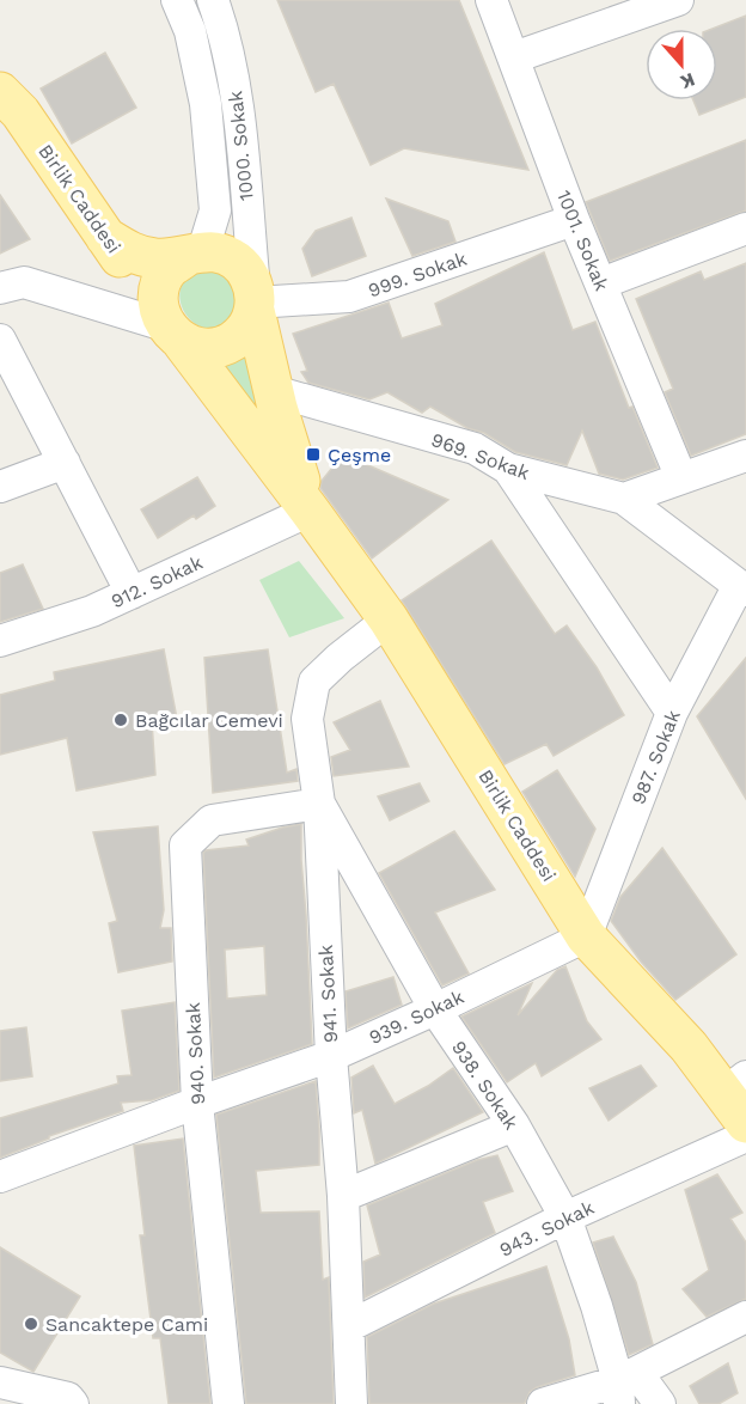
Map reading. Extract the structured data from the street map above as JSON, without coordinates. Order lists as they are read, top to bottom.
{
  "streets": {
    "main road": ["Birlik Caddesi"],
    "street": [
      "1000. Sokak",
      "1001. Sokak",
      "999. Sokak",
      "969. Sokak",
      "912. Sokak",
      "987. Sokak",
      "941. Sokak",
      "939. Sokak",
      "940. Sokak",
      "938. Sokak",
      "943. Sokak"
    ]
  },
  "crossings": [
    ["1000. Sokak", "Birlik Caddesi"],
    ["1000. Sokak", "999. Sokak"],
    ["Birlik Caddesi", "999. Sokak"],
    ["Birlik Caddesi", "969. Sokak"],
    ["Birlik Caddesi", "912. Sokak"],
    ["Birlik Caddesi", "987. Sokak"],
    ["Birlik Caddesi", "941. Sokak"],
    ["Birlik Caddesi", "939. Sokak"],
    ["1001. Sokak", "999. Sokak"],
    ["969. Sokak", "987. Sokak"],
    ["987. Sokak", "939. Sokak"],
    ["941. Sokak", "939. Sokak"],
    ["941. Sokak", "940. Sokak"],
    ["941. Sokak", "938. Sokak"],
    ["941. Sokak", "943. Sokak"],
    ["939. Sokak", "940. Sokak"],
    ["939. Sokak", "938. Sokak"],
    ["940. Sokak", "938. Sokak"],
    ["938. Sokak", "943. Sokak"]
  ],
  "places": {
    "transit": ["Çeşme"],
    "other": ["Bağcılar Cemevi", "Sancaktepe Cami"]
  },
  "north": "bottom"
}
